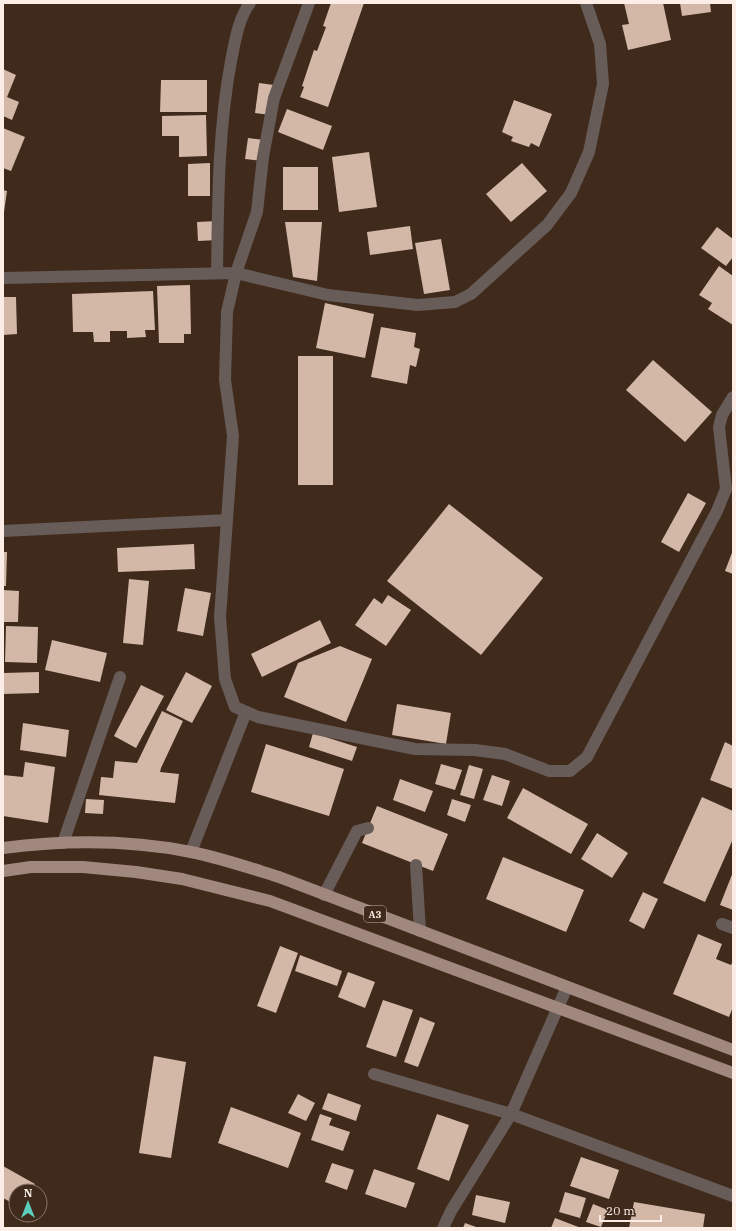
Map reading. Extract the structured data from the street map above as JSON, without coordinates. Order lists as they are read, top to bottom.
{
  "streets": {
    "main road": ["A3"]
  },
  "scale_bar": "20 m",
  "north": "top"
}
